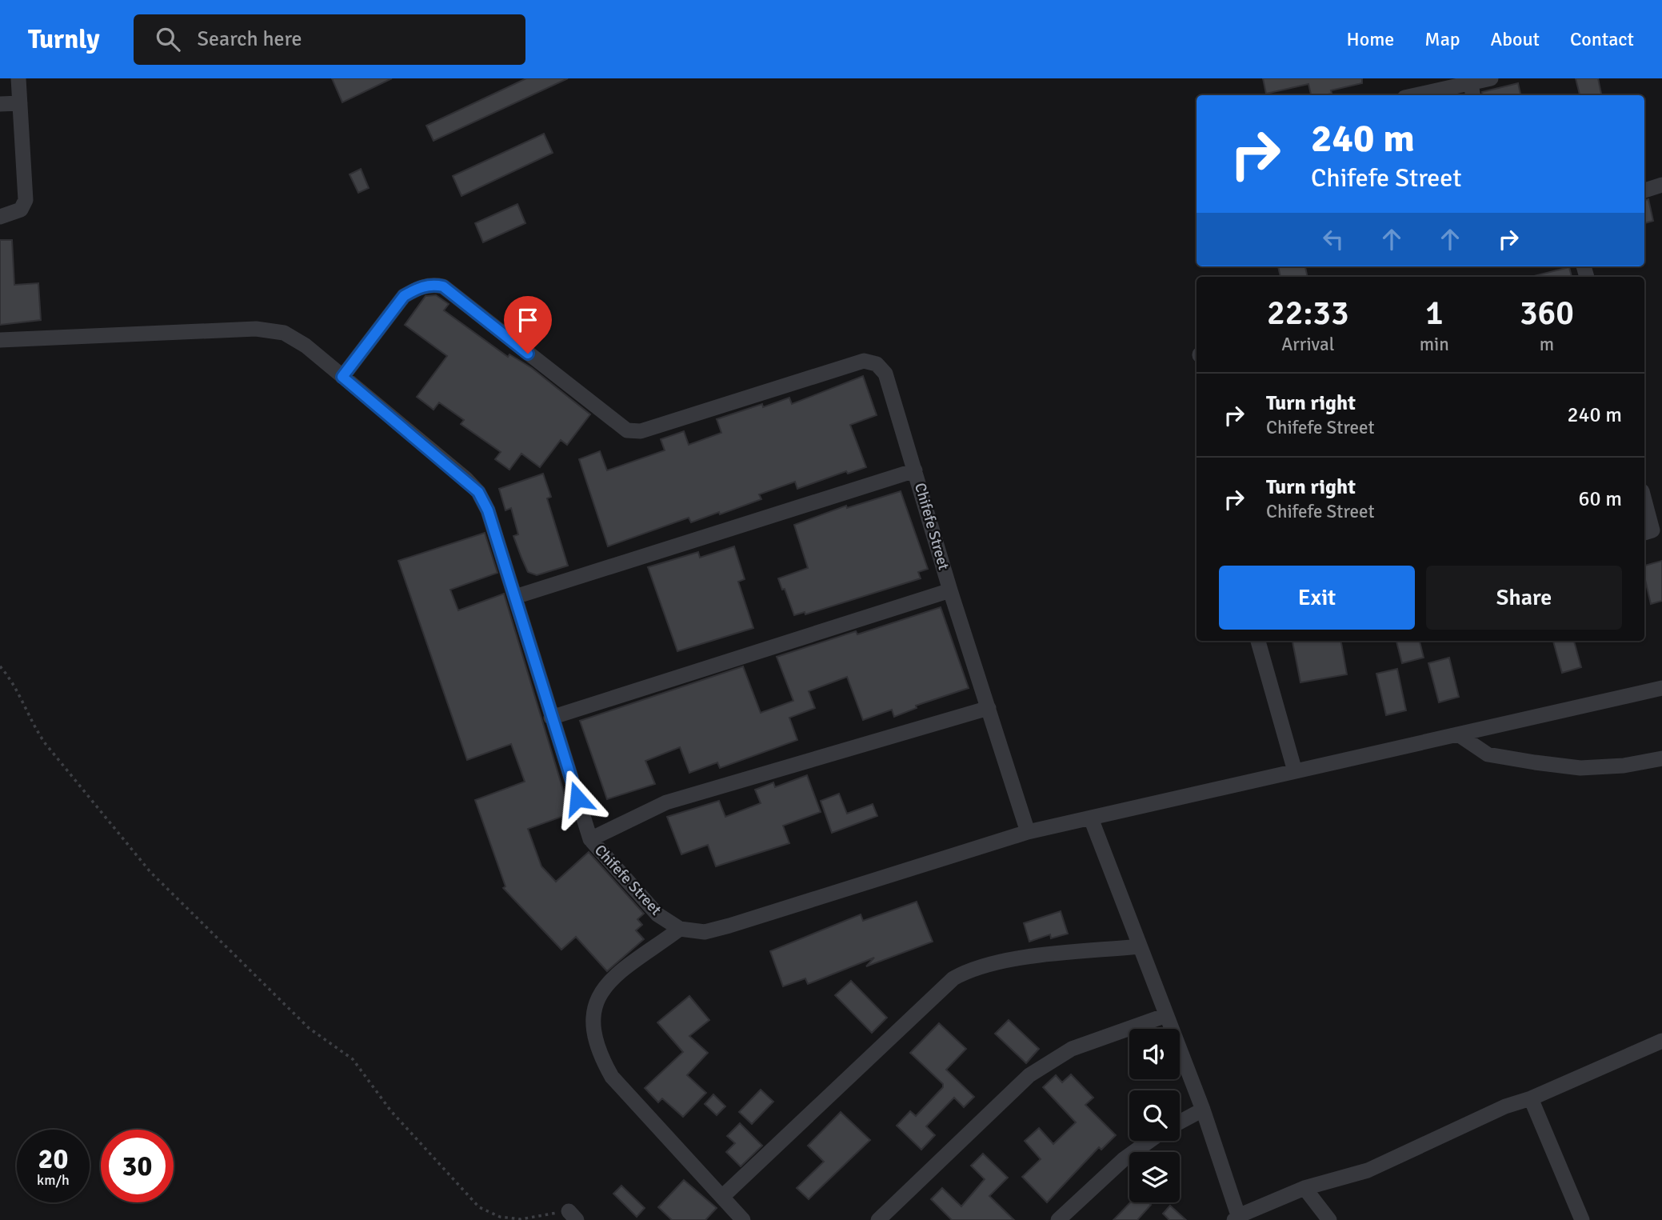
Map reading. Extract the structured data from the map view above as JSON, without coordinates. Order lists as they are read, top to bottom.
{
  "streets": {
    "street": ["Chifefe Street"]
  },
  "page": {
    "header": "Turnly",
    "search": "Search here",
    "nav": [
      "Home",
      "Map",
      "About",
      "Contact"
    ],
    "turn": ["240 m", "Chifefe Street"],
    "eta": [
      "22:33",
      "Arrival",
      "1",
      "min",
      "360",
      "m"
    ],
    "list": [
      {
        "name": "Turn right",
        "note": "Chifefe Street",
        "value": "240 m"
      },
      {
        "name": "Turn right",
        "note": "Chifefe Street",
        "value": "60 m"
      }
    ],
    "buttons": ["Exit", "Share"],
    "speed": "20 km/h",
    "limit": "30"
  }
}
